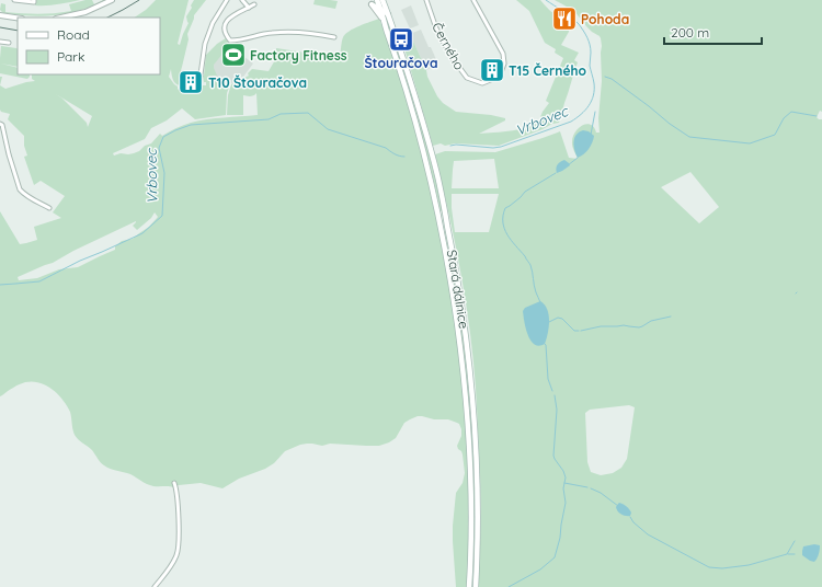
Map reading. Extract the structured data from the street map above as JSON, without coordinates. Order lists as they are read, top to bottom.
{
  "streets": {
    "main road": ["Stará dálnice"],
    "street": ["Černého"]
  },
  "water": ["Vrbovec"],
  "places": {
    "restaurant": ["Pohoda"],
    "bus stop": ["Štouračova"],
    "sports": ["Factory Fitness"],
    "building": ["T15 Černého", "T10 Štouračova"]
  },
  "legend": ["Road", "Park"],
  "scale_bar": "200 m"
}
